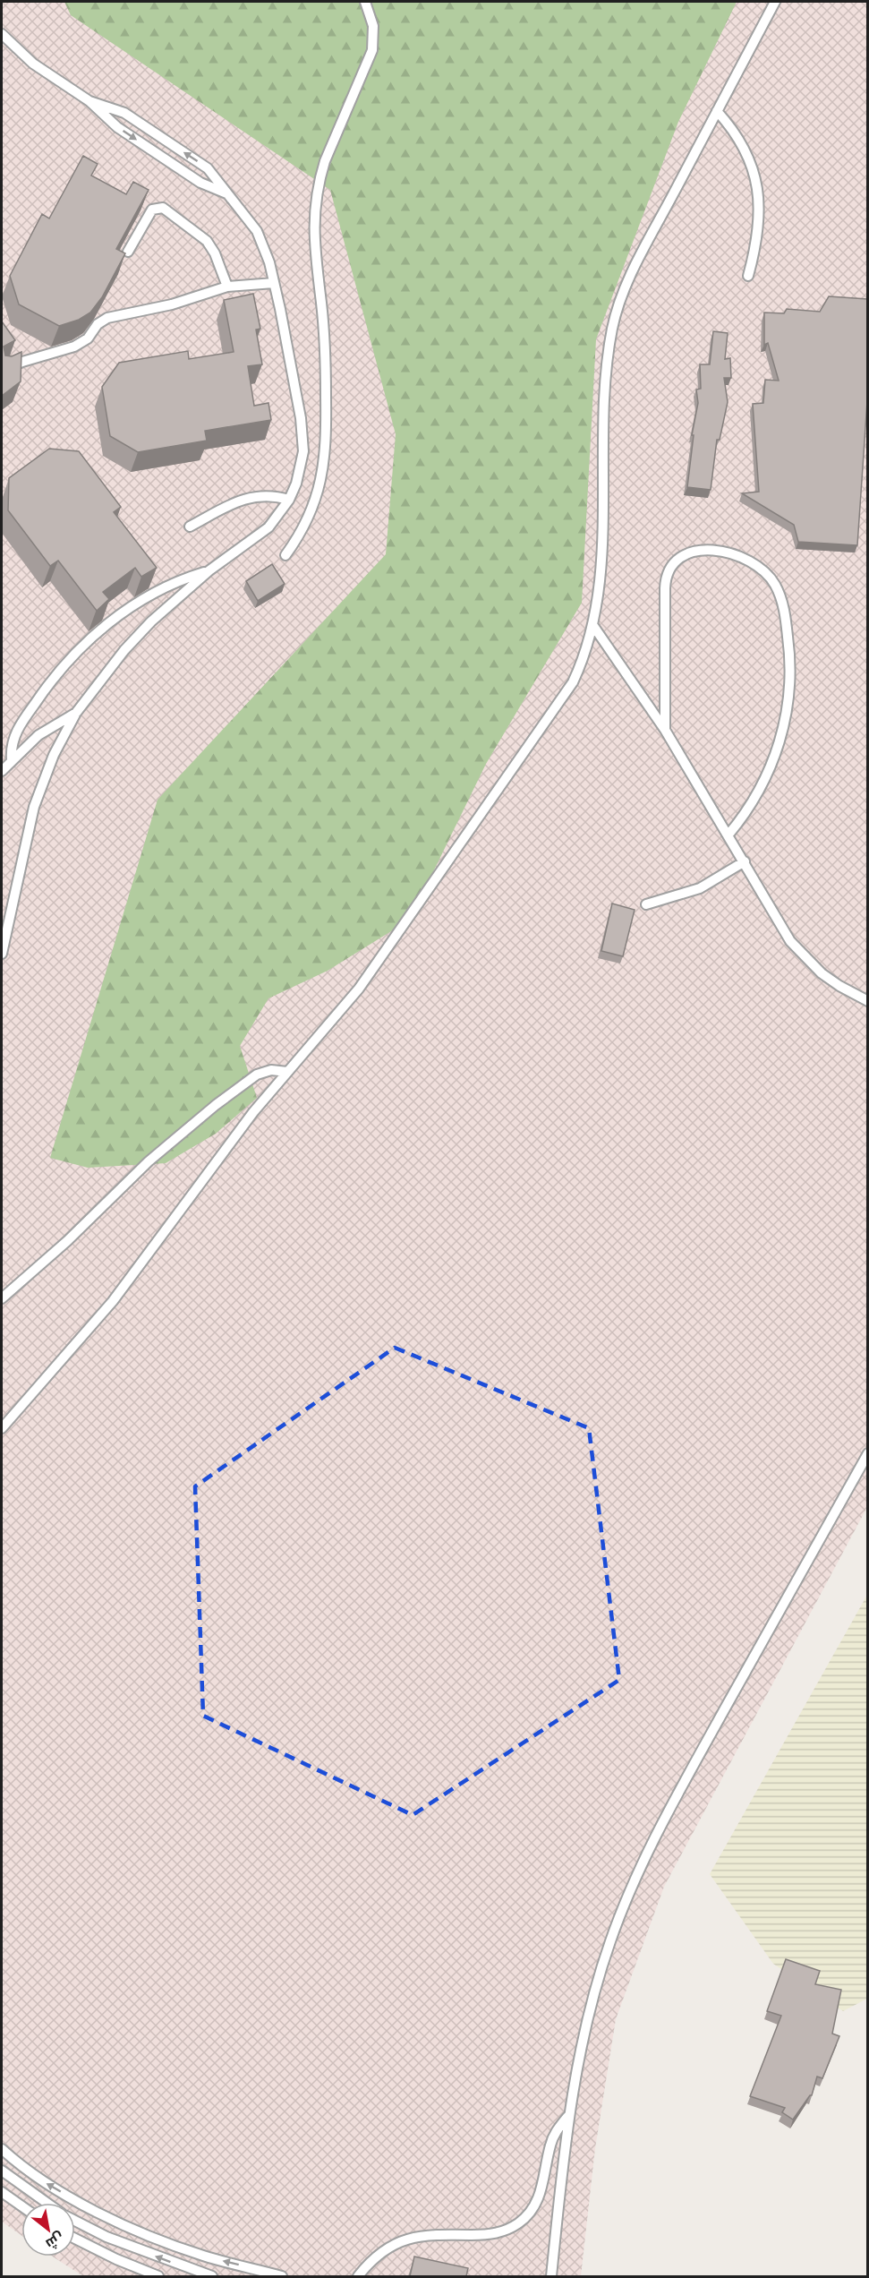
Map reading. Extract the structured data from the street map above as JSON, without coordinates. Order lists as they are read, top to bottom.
{
  "north": "bottom right"
}
